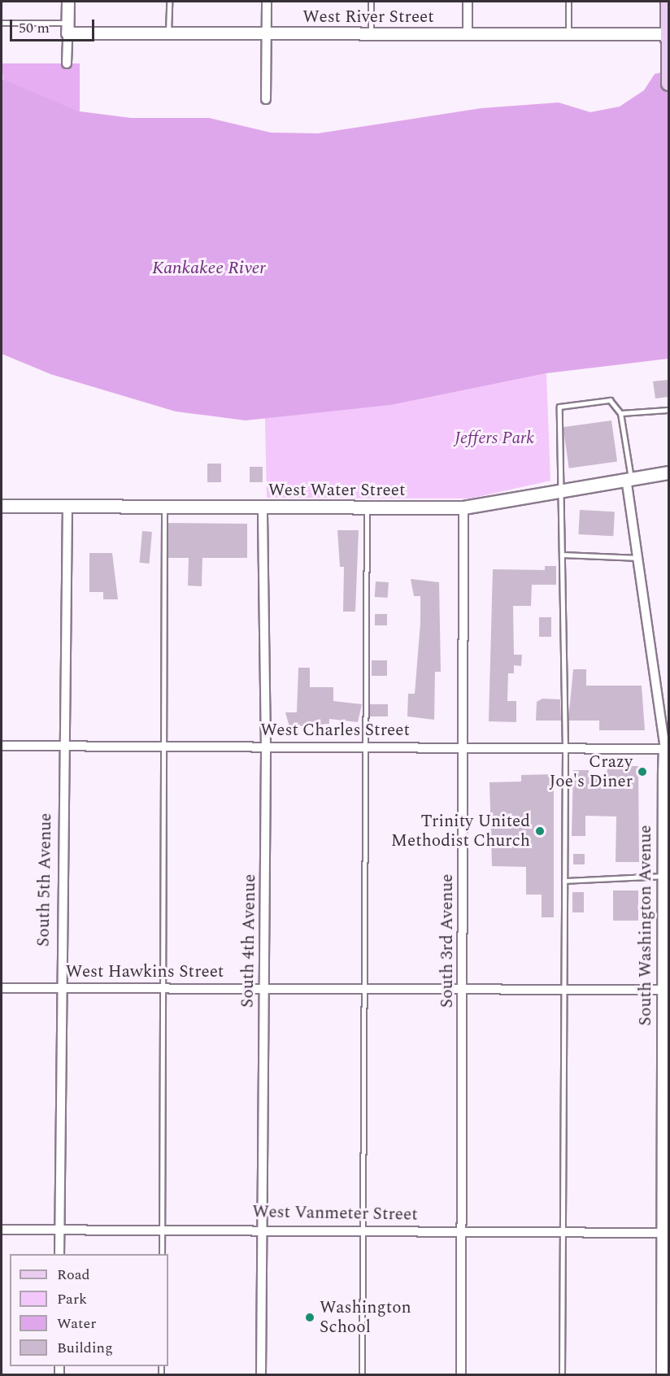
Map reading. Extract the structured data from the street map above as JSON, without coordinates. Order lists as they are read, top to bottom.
{
  "streets": {
    "main road": ["West Water Street", "South Washington Avenue"],
    "street": [
      "West River Street",
      "West Charles Street",
      "South 5th Avenue",
      "South 4th Avenue",
      "South 3rd Avenue",
      "West Hawkins Street",
      "West Vanmeter Street"
    ]
  },
  "crossings": [
    ["West Water Street", "South 5th Avenue"],
    ["West Water Street", "South Washington Avenue"],
    ["West Water Street", "South 4th Avenue"],
    ["West Water Street", "South 3rd Avenue"],
    ["West Charles Street", "South 5th Avenue"],
    ["West Charles Street", "South Washington Avenue"],
    ["West Charles Street", "South 4th Avenue"],
    ["West Charles Street", "South 3rd Avenue"],
    ["South 5th Avenue", "West Hawkins Street"],
    ["South 5th Avenue", "West Vanmeter Street"],
    ["South Washington Avenue", "West Hawkins Street"],
    ["South Washington Avenue", "West Vanmeter Street"],
    ["South 4th Avenue", "West Hawkins Street"],
    ["South 4th Avenue", "West Vanmeter Street"],
    ["South 3rd Avenue", "West Hawkins Street"],
    ["South 3rd Avenue", "West Vanmeter Street"]
  ],
  "water": ["Kankakee River"],
  "parks": ["Jeffers Park"],
  "places": ["Crazy Joe's Diner", "Trinity United Methodist Church", "Washington School"],
  "legend": [
    "Road",
    "Park",
    "Water",
    "Building"
  ],
  "scale_bar": "50 m"
}
